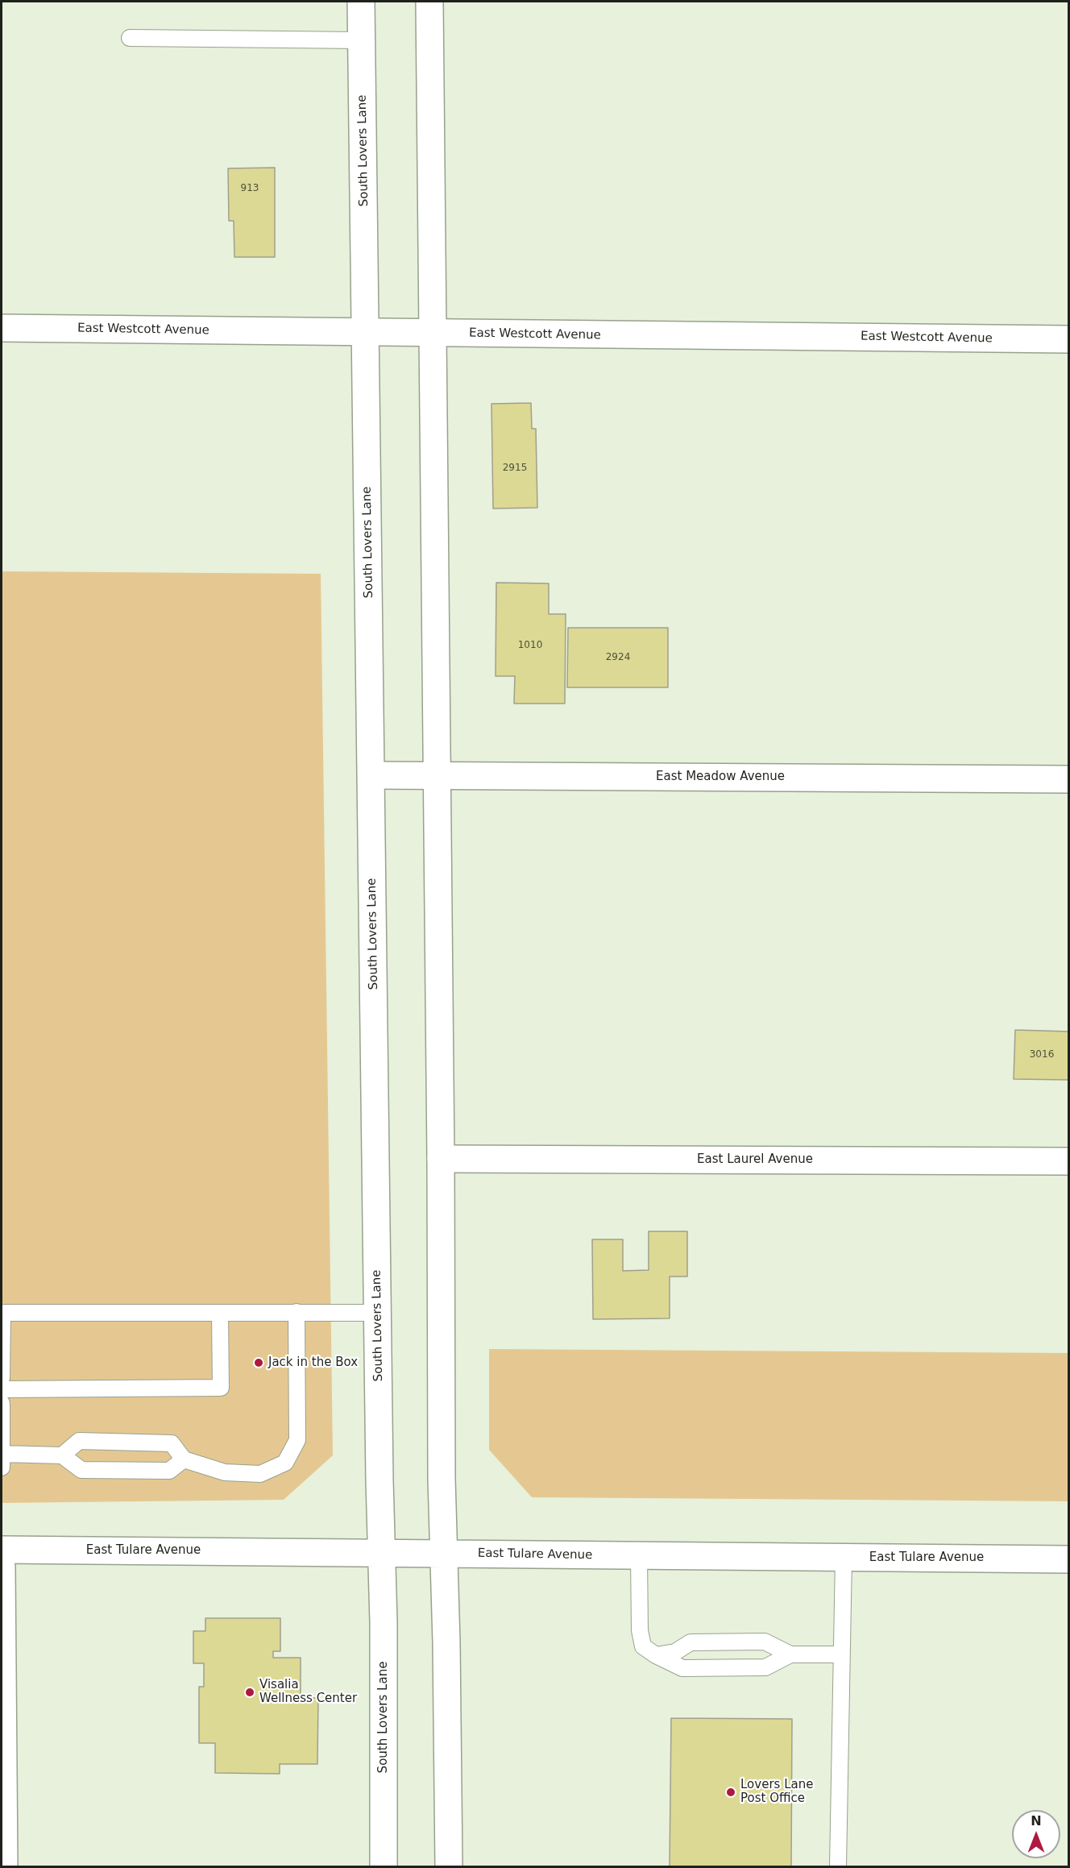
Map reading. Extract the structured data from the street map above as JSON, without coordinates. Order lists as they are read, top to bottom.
{
  "streets": {
    "street": [
      "South Lovers Lane",
      "East Westcott Avenue",
      "East Meadow Avenue",
      "East Laurel Avenue",
      "East Tulare Avenue"
    ]
  },
  "crossings": [
    ["South Lovers Lane", "East Westcott Avenue"],
    ["South Lovers Lane", "East Meadow Avenue"],
    ["South Lovers Lane", "East Tulare Avenue"]
  ],
  "places": ["Jack in the Box", "Visalia Wellness Center", "Lovers Lane Post Office"],
  "house_numbers": [
    "913",
    "2915",
    "1010",
    "2924",
    "3016"
  ],
  "north": "top"
}
